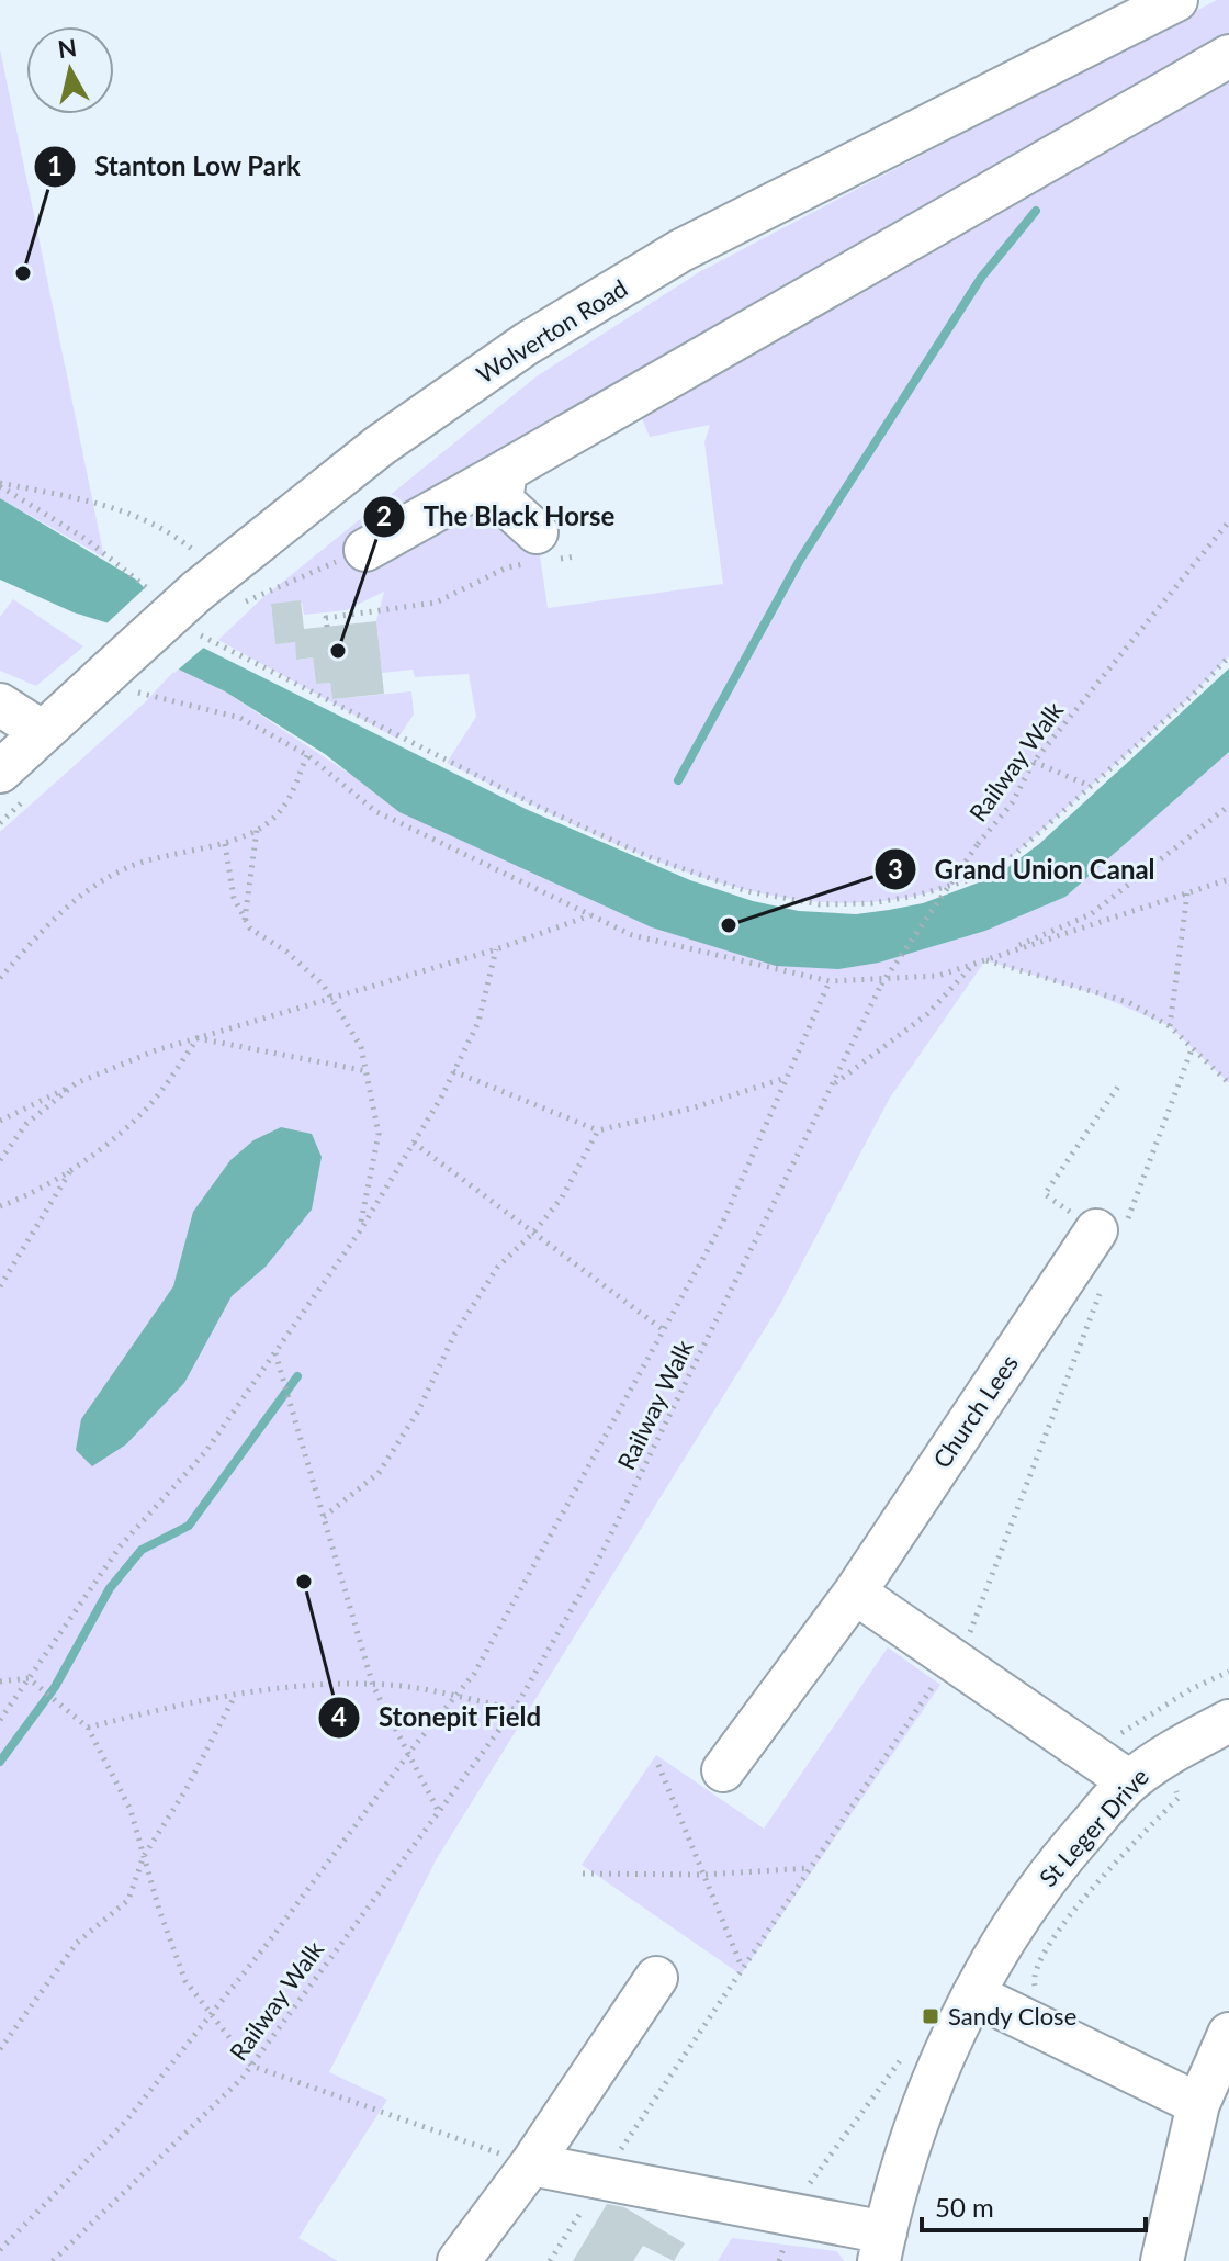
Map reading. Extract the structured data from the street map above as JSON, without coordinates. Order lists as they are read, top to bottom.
{
  "streets": {
    "street": ["Wolverton Road", "Church Lees", "St Leger Drive"],
    "path": ["Railway Walk"]
  },
  "places": {
    "other": [
      "Stanton Low Park",
      "The Black Horse",
      "Grand Union Canal",
      "Stonepit Field"
    ],
    "transit": ["Sandy Close"]
  },
  "scale_bar": "50 m",
  "north": "top"
}
